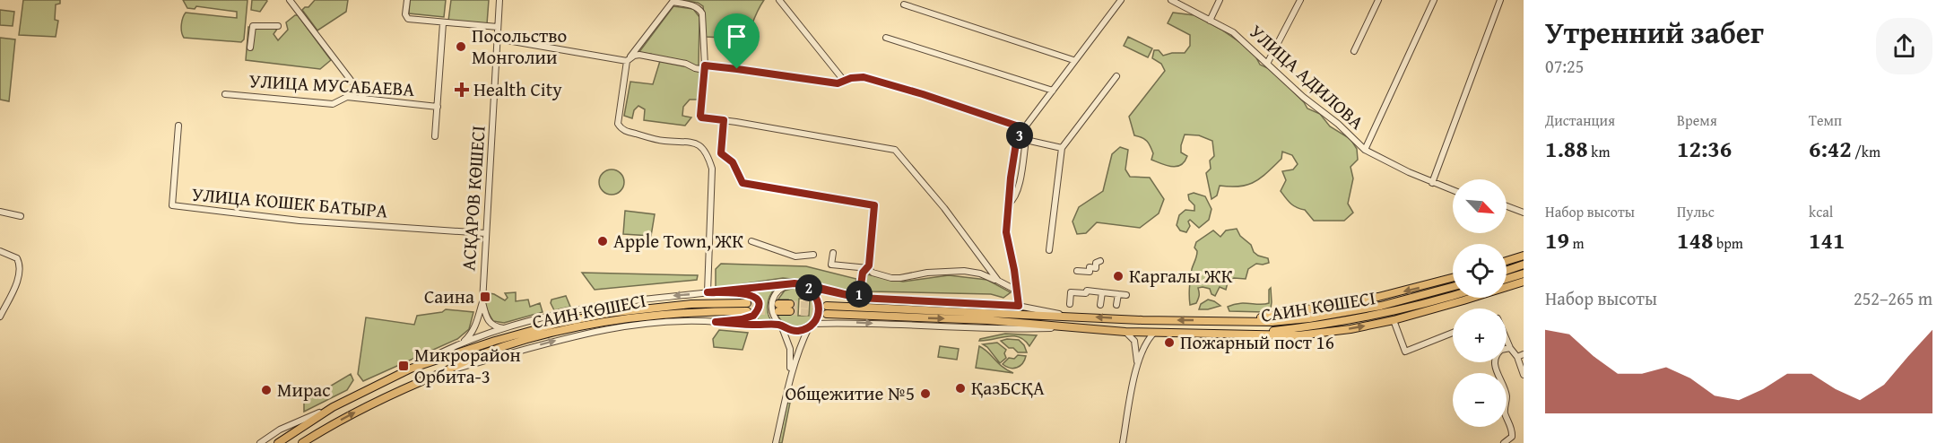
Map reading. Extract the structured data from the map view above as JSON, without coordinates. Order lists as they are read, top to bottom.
{
  "streets": {
    "main road": ["САИН КӨШЕСІ"],
    "street": [
      "УЛИЦА АДИЛОВА",
      "УЛИЦА МУСАБАЕВА",
      "АСҚАРОВ КӨШЕСІ",
      "УЛИЦА КОШЕК БАТЫРА"
    ]
  },
  "crossings": [
    ["АСҚАРОВ КӨШЕСІ", "УЛИЦА КОШЕК БАТЫРА"]
  ],
  "places": {
    "other": [
      "Посольство Монголии",
      "Apple Town, ЖК",
      "Каргалы ЖК",
      "Пожарный пост 16",
      "ҚазБСҚА",
      "Мирас",
      "Общежитие №5"
    ],
    "health": ["Health City"],
    "transit": ["Саина", "Микрорайон Орбита-3"]
  },
  "north": "bottom right",
  "page": {
    "heading": ["Утренний забег", "07:25"],
    "stats": [
      ["Дистанция", "1.88 km"],
      ["Время", "12:36"],
      ["Темп", "6:42 /km"],
      ["Набор высоты", "19 m"],
      ["Пульс", "148 bpm"],
      ["kcal", "141"]
    ],
    "pins": ["3", "2", "1"],
    "map_buttons": ["+", "−"],
    "chart": ["Набор высоты", "252–265 m"]
  }
}
